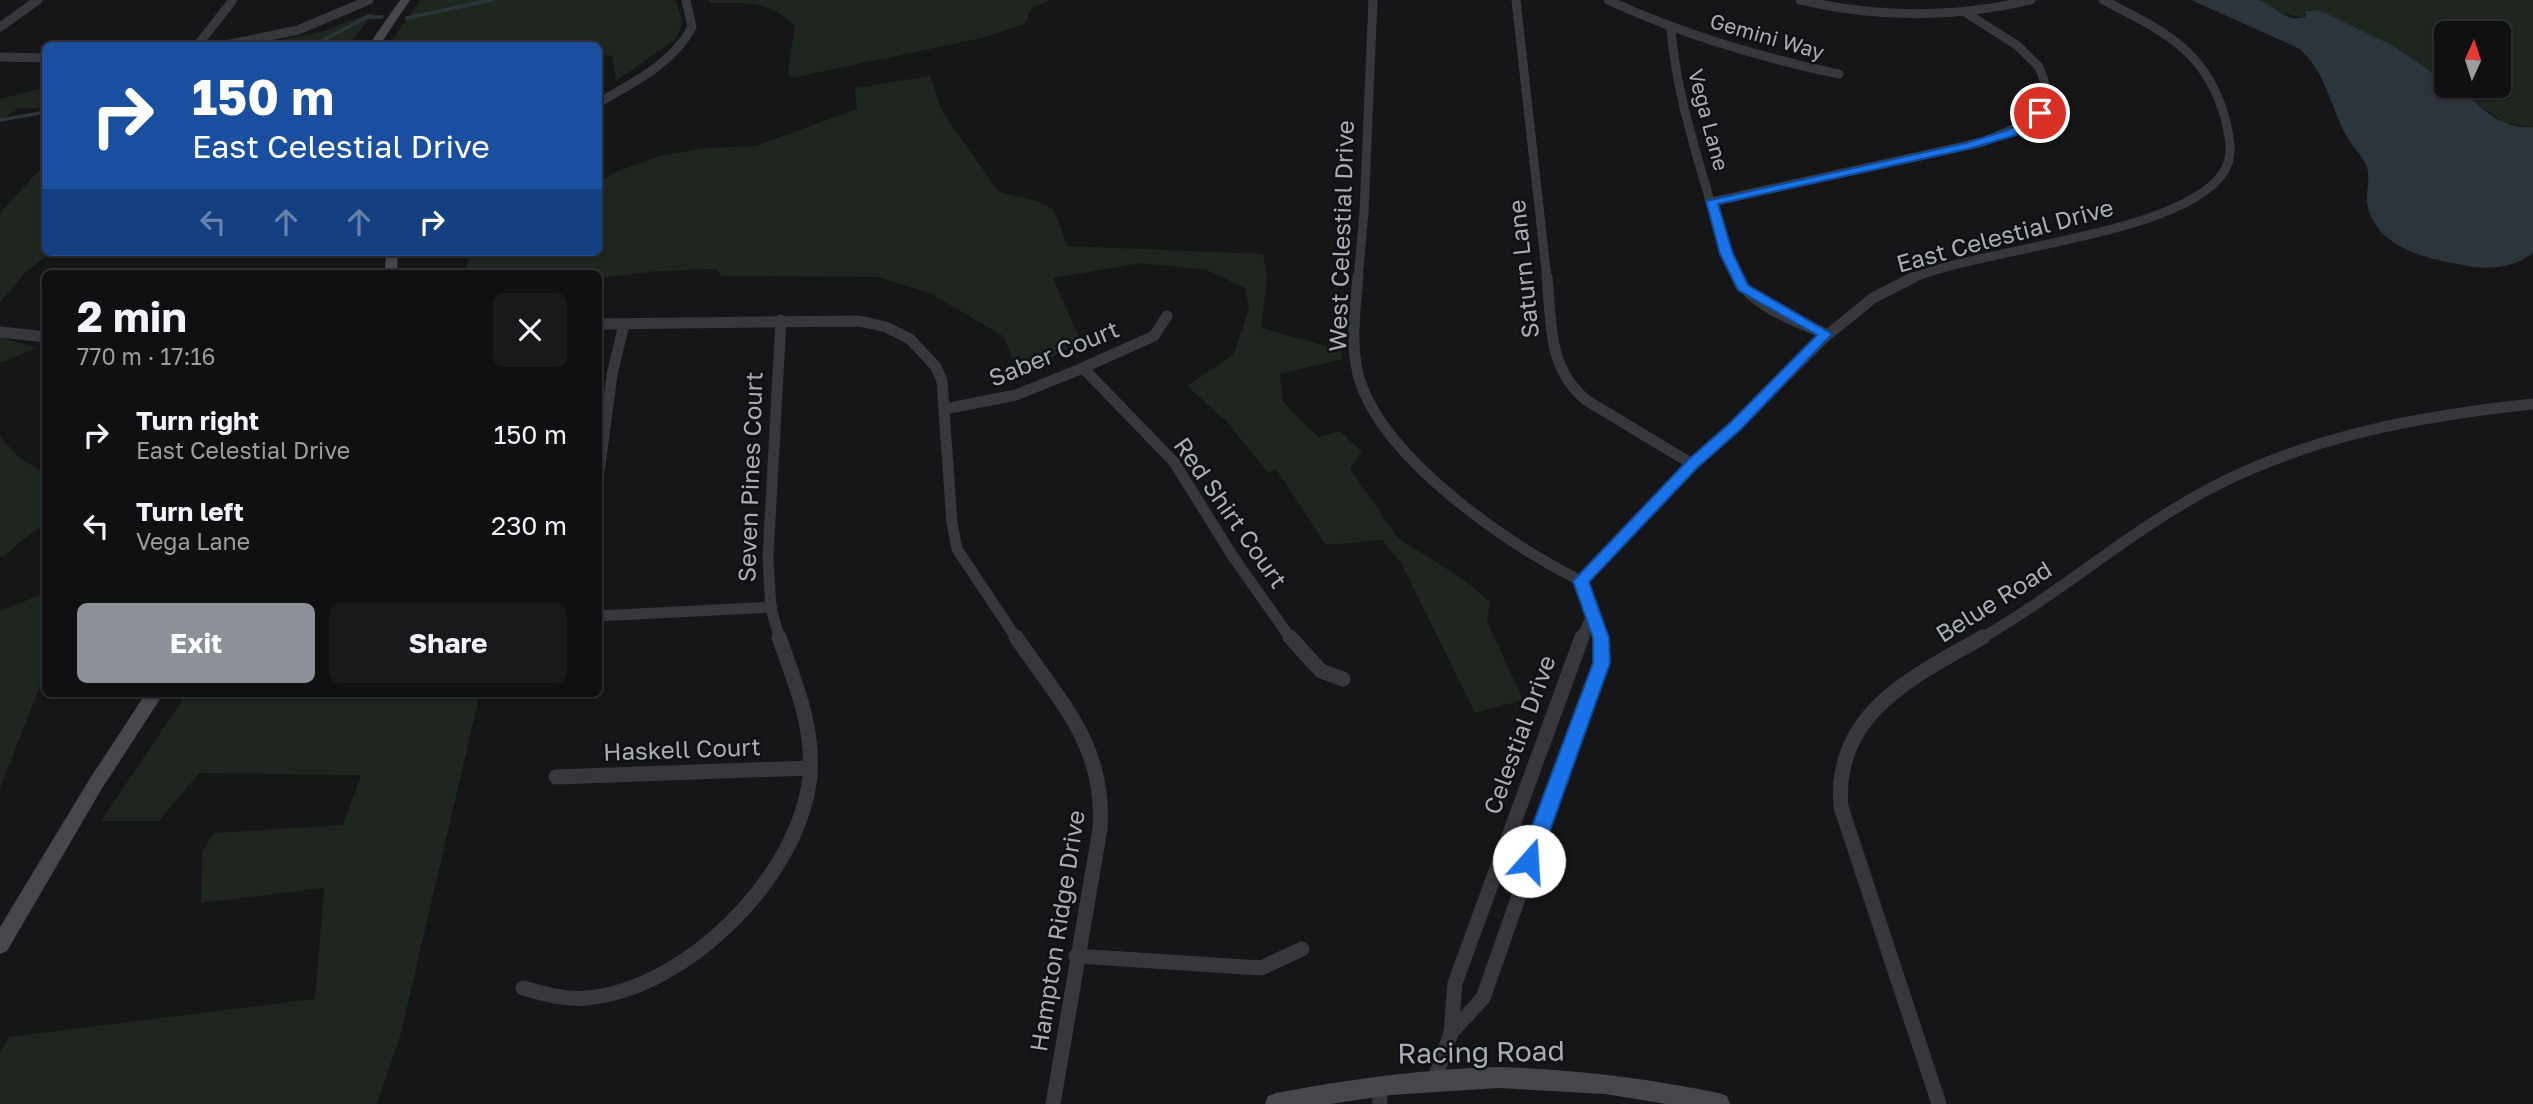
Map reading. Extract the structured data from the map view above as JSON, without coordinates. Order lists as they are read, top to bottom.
{
  "streets": {
    "street": [
      "Gemini Way",
      "Vega Lane",
      "West Celestial Drive",
      "East Celestial Drive",
      "Saturn Lane",
      "Saber Court",
      "Seven Pines Court",
      "Red Shirt Court",
      "Belue Road",
      "Celestial Drive",
      "Haskell Court",
      "Hampton Ridge Drive",
      "Racing Road"
    ]
  },
  "crossings": [
    ["Gemini Way", "Vega Lane"],
    ["Vega Lane", "East Celestial Drive"],
    ["West Celestial Drive", "East Celestial Drive"],
    ["West Celestial Drive", "Celestial Drive"],
    ["East Celestial Drive", "Saturn Lane"],
    ["East Celestial Drive", "Celestial Drive"],
    ["Saber Court", "Red Shirt Court"],
    ["Saber Court", "Hampton Ridge Drive"],
    ["Seven Pines Court", "Haskell Court"],
    ["Seven Pines Court", "Hampton Ridge Drive"],
    ["Celestial Drive", "Racing Road"]
  ],
  "north": "top",
  "page": {
    "turn": ["150 m", "East Celestial Drive"],
    "heading": ["2 min", "770 m · 17:16"],
    "list": [
      {
        "name": "Turn right",
        "note": "East Celestial Drive",
        "value": "150 m"
      },
      {
        "name": "Turn left",
        "note": "Vega Lane",
        "value": "230 m"
      }
    ],
    "buttons": ["Exit", "Share"]
  }
}
